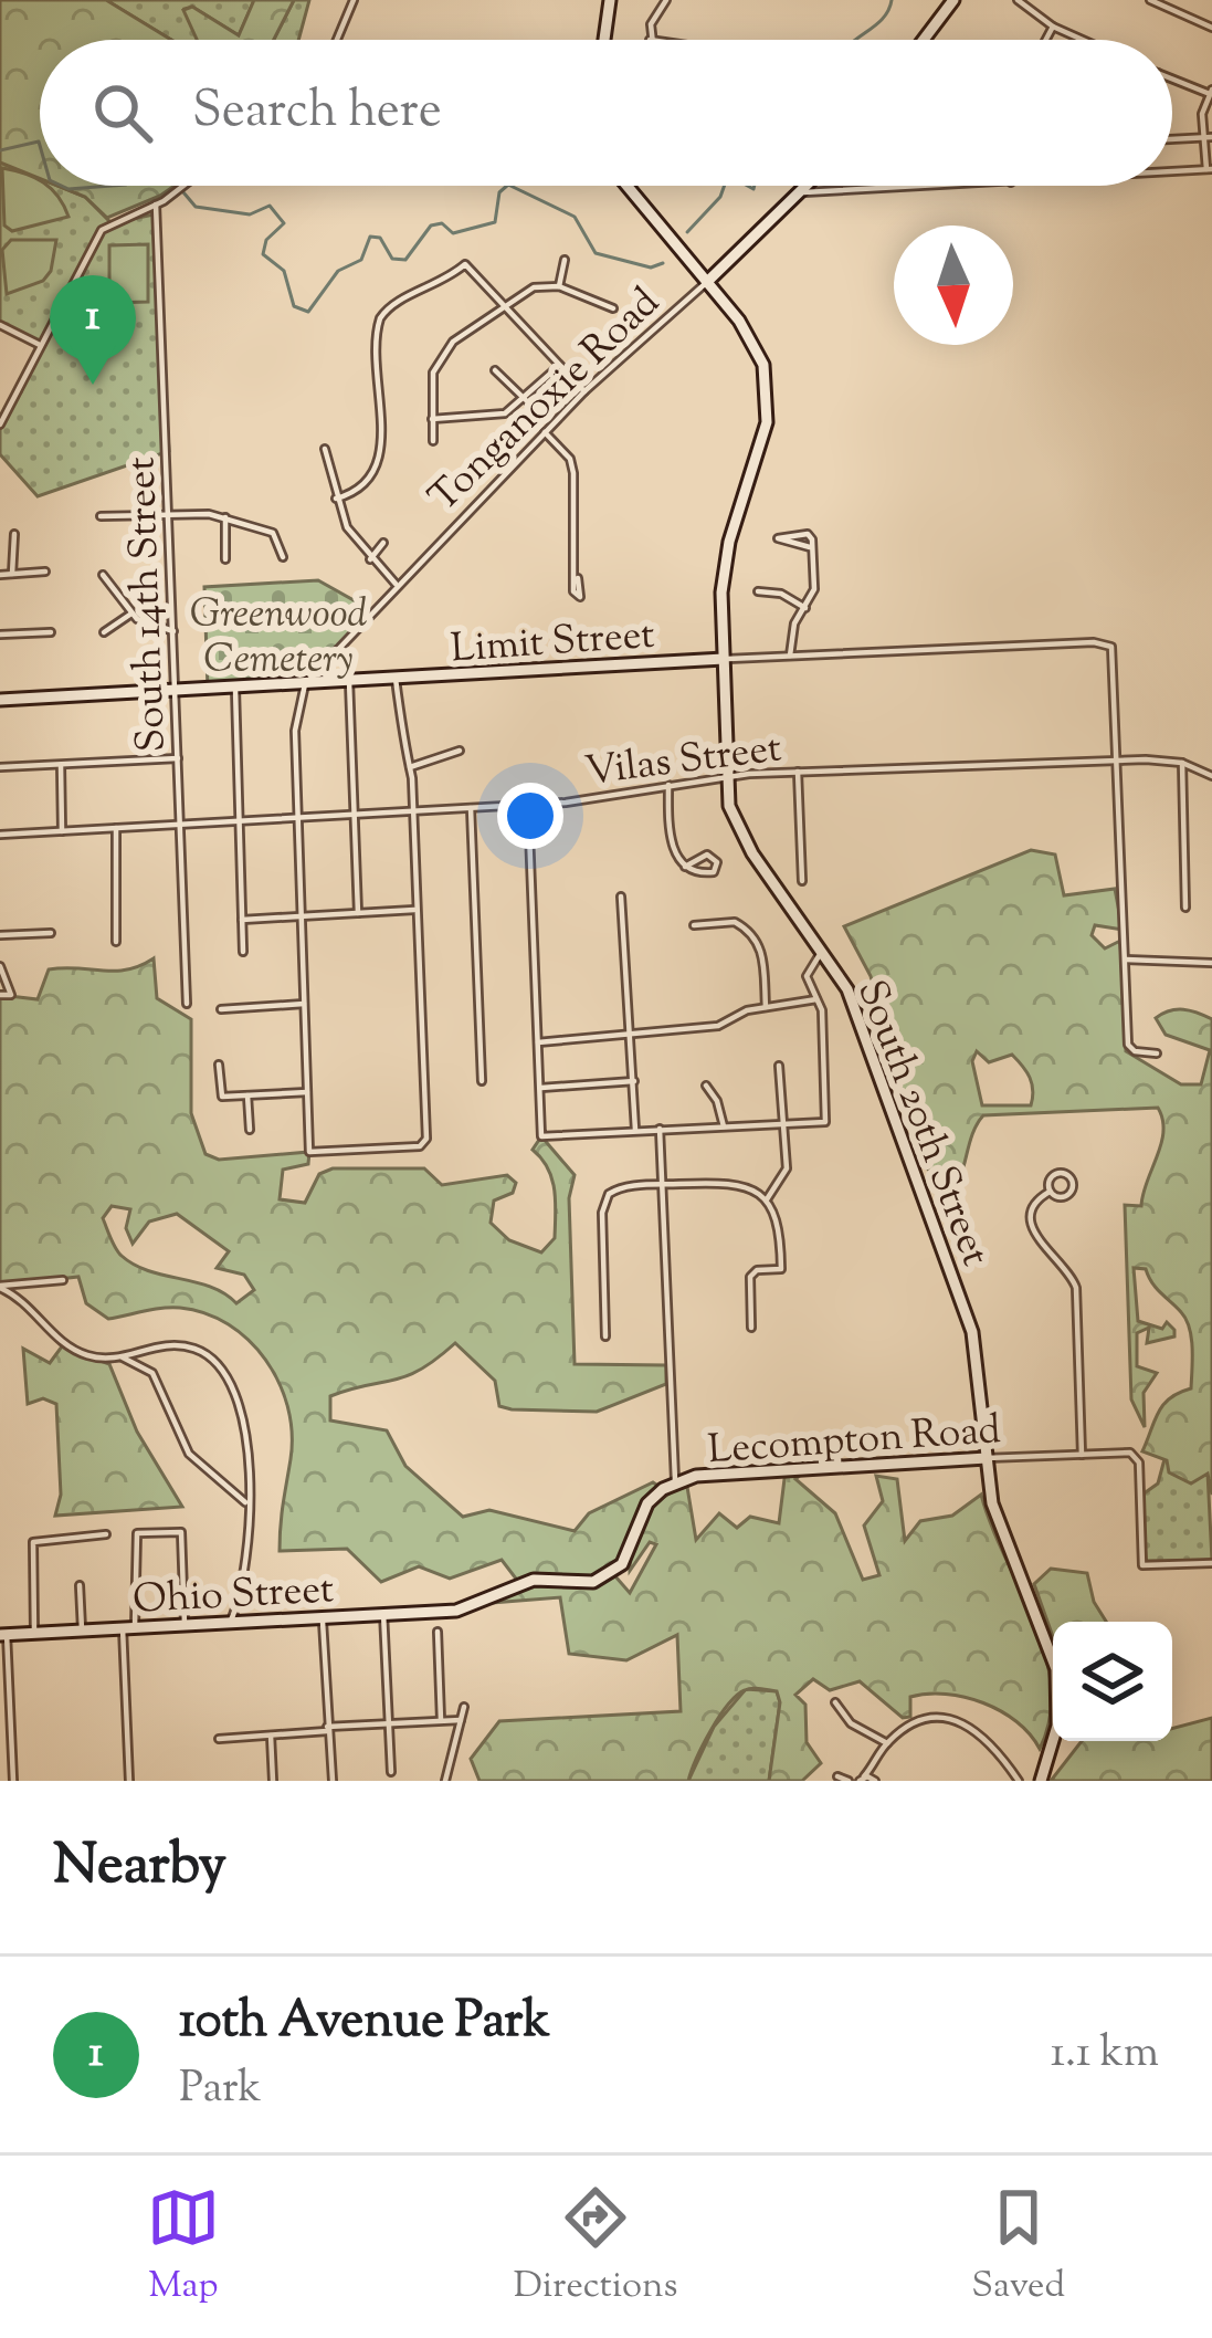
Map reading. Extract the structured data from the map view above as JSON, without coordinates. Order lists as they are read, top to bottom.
{
  "streets": {
    "street": [
      "Tonganoxie Road",
      "South 14th Street",
      "Limit Street",
      "Vilas Street",
      "South 20th Street",
      "Lecompton Road",
      "Ohio Street"
    ]
  },
  "crossings": [
    ["Tonganoxie Road", "Limit Street"],
    ["Tonganoxie Road", "South 20th Street"],
    ["South 14th Street", "Limit Street"],
    ["South 14th Street", "Vilas Street"],
    ["Limit Street", "Vilas Street"],
    ["Limit Street", "South 20th Street"],
    ["Vilas Street", "South 20th Street"],
    ["South 20th Street", "Lecompton Road"],
    ["Lecompton Road", "Ohio Street"]
  ],
  "parks": ["Greenwood Cemetery"],
  "north": "bottom",
  "page": {
    "search": "Search here",
    "pins": "1",
    "heading": "Nearby",
    "list": [
      {
        "mark": "1",
        "name": "10th Avenue Park",
        "note": "Park",
        "value": "1.1 km"
      }
    ],
    "nav": ["Map", "Directions", "Saved"]
  }
}
